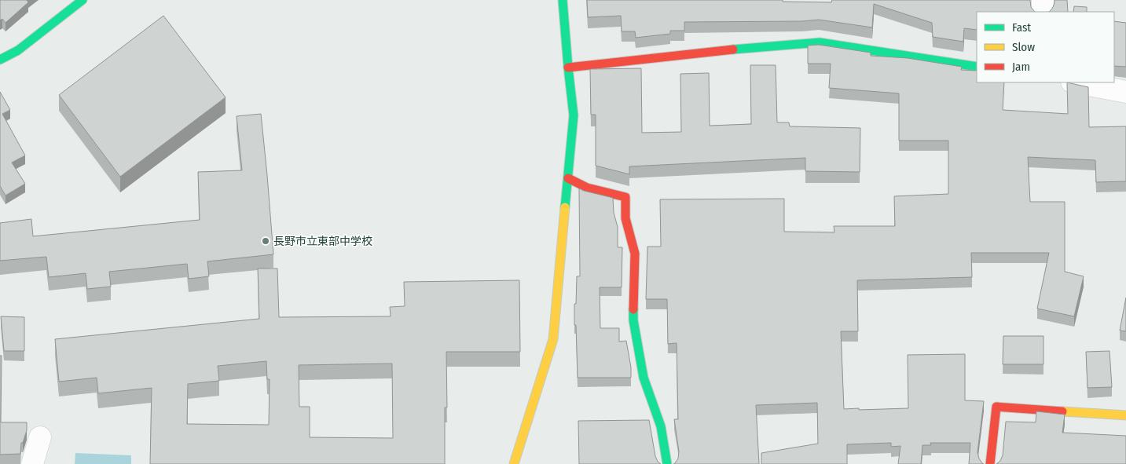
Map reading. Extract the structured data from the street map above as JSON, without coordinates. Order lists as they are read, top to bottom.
{
  "places": ["長野市立東部中学校"],
  "legend": ["Fast", "Slow", "Jam"]
}
